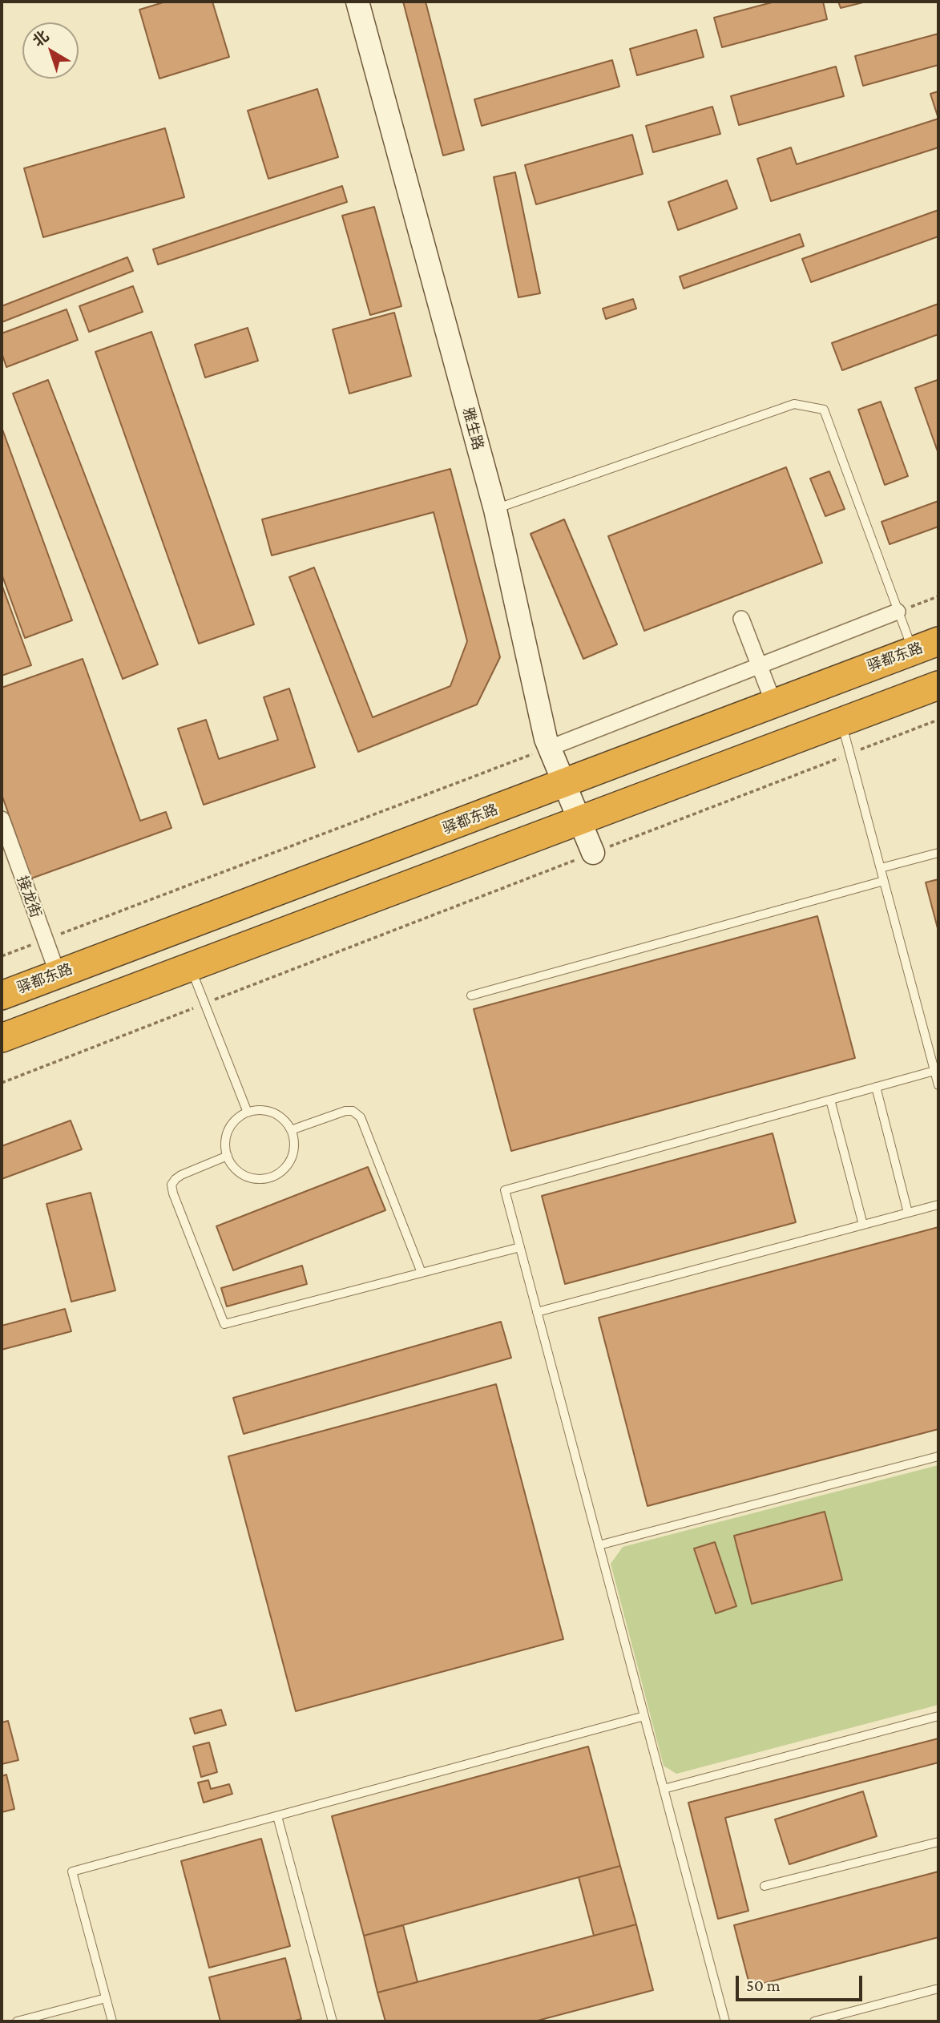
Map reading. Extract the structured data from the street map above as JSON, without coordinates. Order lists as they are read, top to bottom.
{
  "streets": {
    "highway": ["驿都东路"],
    "street": ["雅生路", "接龙街"]
  },
  "crossings": [
    ["雅生路", "驿都东路"],
    ["驿都东路", "接龙街"]
  ],
  "scale_bar": "50 m",
  "north": "top left"
}
